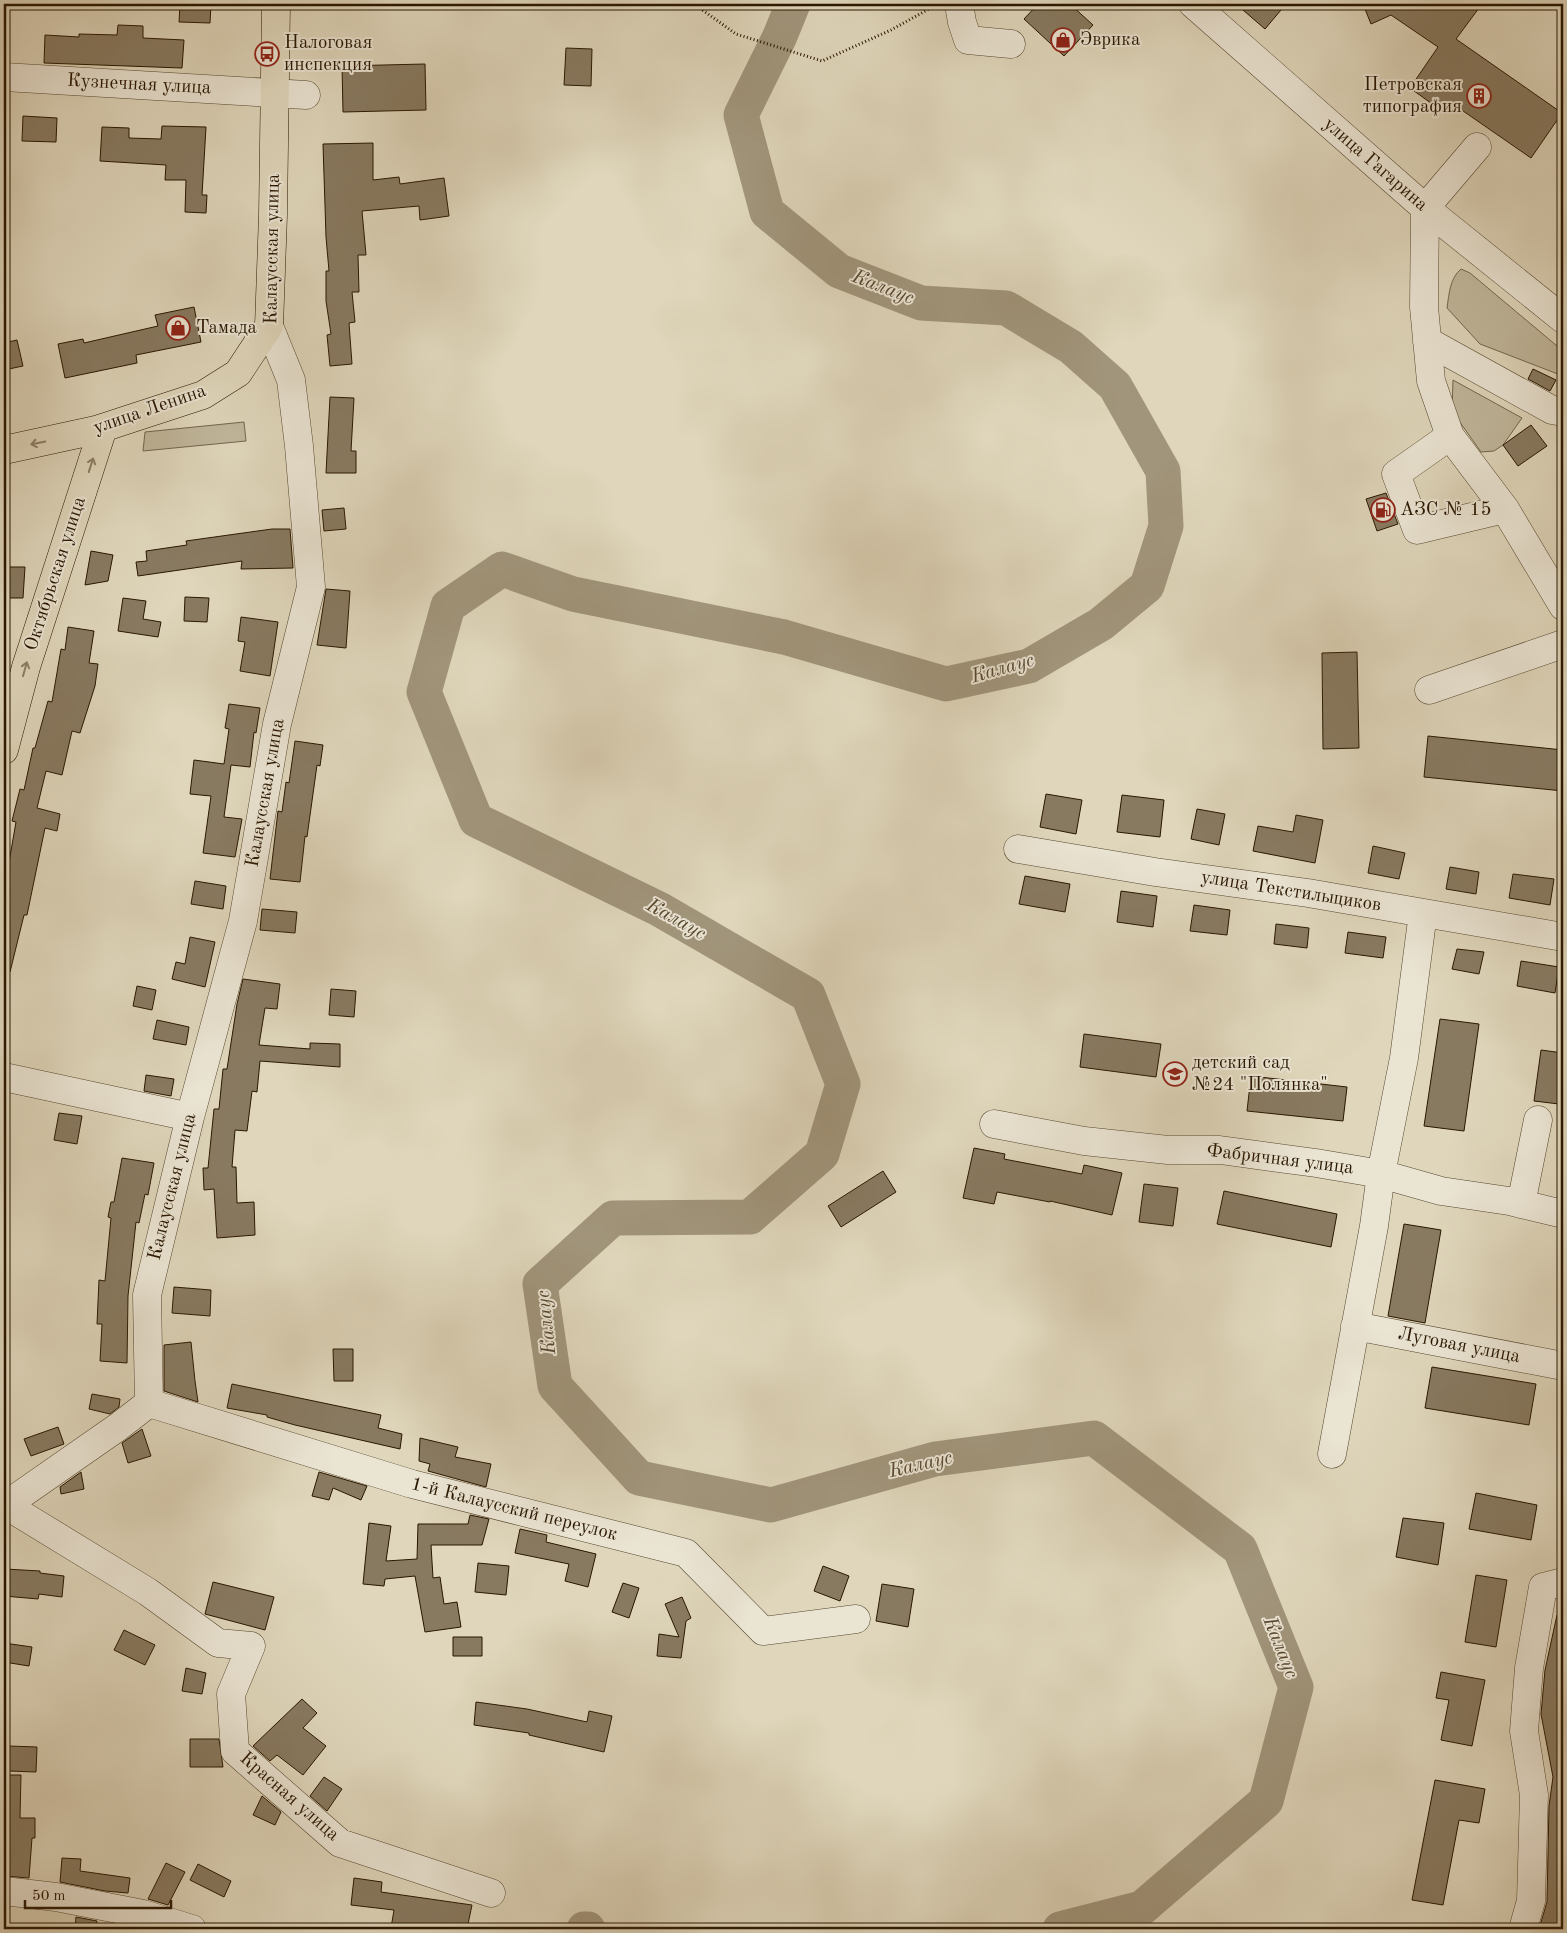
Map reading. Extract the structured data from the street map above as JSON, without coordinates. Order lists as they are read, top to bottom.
{
  "streets": {
    "main road": ["Калаусская улица", "улица Ленина", "Октябрьская улица"],
    "street": [
      "Кузнечная улица",
      "улица Гагарина",
      "улица Текстильщиков",
      "Фабричная улица",
      "Луговая улица",
      "1-й Калаусский переулок",
      "Красная улица"
    ]
  },
  "crossings": [
    ["Кузнечная улица", "Калаусская улица"],
    ["Калаусская улица", "улица Ленина"],
    ["Калаусская улица", "1-й Калаусский переулок"],
    ["улица Ленина", "Октябрьская улица"]
  ],
  "one_way": ["Октябрьская улица"],
  "water": ["Калаус"],
  "places": {
    "shop": ["Эврика", "Тамада"],
    "bus stop": ["Налоговая инспекция"],
    "building": ["Петровская типография"],
    "fuel station": ["АЗС № 15"],
    "school or university": ["детский сад №24 \"Полянка\""]
  },
  "scale_bar": "50 m"
}
